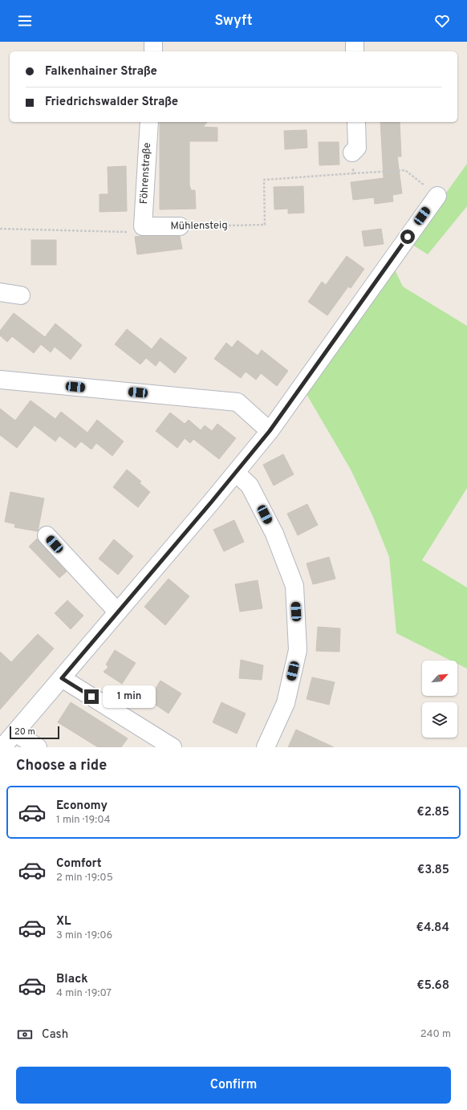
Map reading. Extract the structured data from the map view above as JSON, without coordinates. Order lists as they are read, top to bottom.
{
  "streets": {
    "street": ["Föhrenstraße", "Mühlensteig"]
  },
  "crossings": [
    ["Föhrenstraße", "Mühlensteig"]
  ],
  "scale_bar": "20 m",
  "north": "top right",
  "page": {
    "header": "Swyft",
    "banner": ["Falkenhainer Straße", "Friedrichswalder Straße"],
    "bubble": "1 min",
    "scale": "20 m",
    "heading": "Choose a ride",
    "list": [
      {
        "name": "Economy",
        "note": "1 min · 19:04",
        "value": "€2.85"
      },
      {
        "name": "Comfort",
        "note": "2 min · 19:05",
        "value": "€3.85"
      },
      {
        "name": "XL",
        "note": "3 min · 19:06",
        "value": "€4.84"
      },
      {
        "name": "Black",
        "note": "4 min · 19:07",
        "value": "€5.68"
      }
    ],
    "pay": ["Cash", "240 m"],
    "buttons": "Confirm"
  }
}
